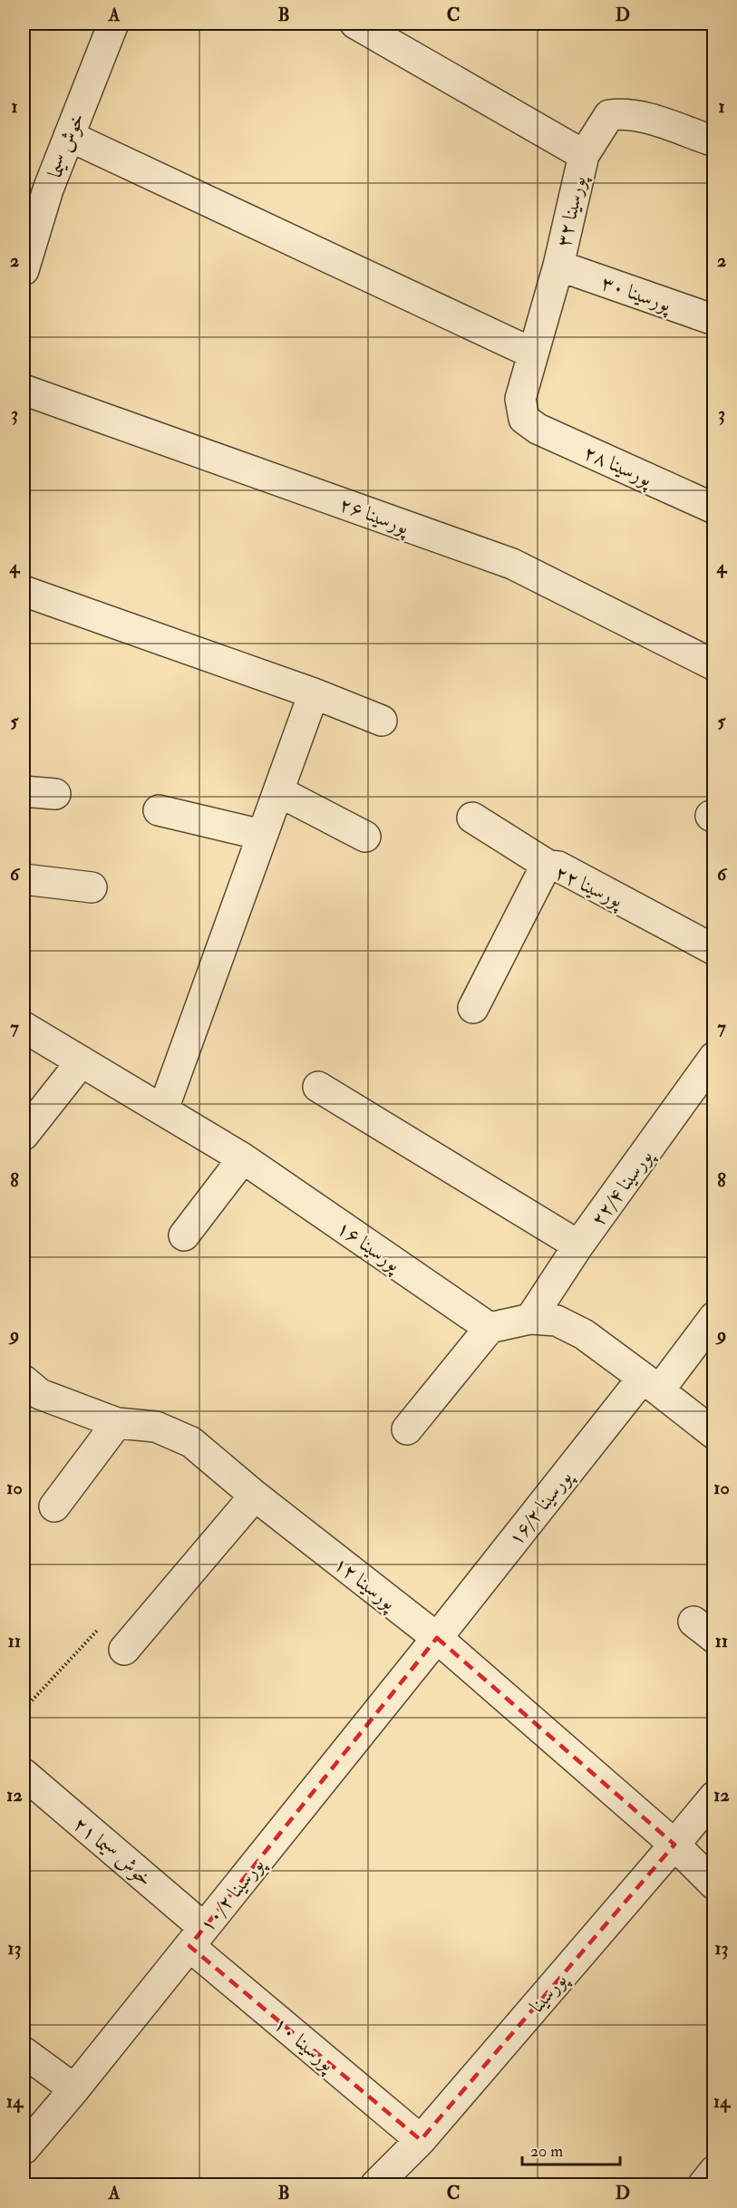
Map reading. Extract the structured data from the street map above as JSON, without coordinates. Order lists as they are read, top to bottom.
{
  "streets": {
    "street": [
      "خوش سیما",
      "پورسینا ۳۲",
      "پورسینا ۳۰",
      "پورسینا ۲۸",
      "پورسینا ۲۶",
      "پورسینا ۲۲",
      "پورسینا ۲۲/۴",
      "پورسینا ۱۶",
      "پورسینا ۱۶/۲",
      "پورسینا ۱۲",
      "خوش سیما ۲۱",
      "پورسینا ۱۰/۲",
      "پورسینا",
      "پورسینا ۱۰"
    ]
  },
  "crossings": [
    ["پورسینا ۳۲", "پورسینا ۳۰"],
    ["پورسینا ۳۲", "پورسینا ۲۸"],
    ["پورسینا ۱۶/۲", "پورسینا ۱۲"],
    ["پورسینا ۱۶/۲", "پورسینا ۱۰/۲"],
    ["پورسینا ۱۲", "پورسینا ۱۰/۲"],
    ["پورسینا ۱۲", "پورسینا"],
    ["خوش سیما ۲۱", "پورسینا ۱۰/۲"],
    ["خوش سیما ۲۱", "پورسینا ۱۰"],
    ["پورسینا ۱۰/۲", "پورسینا ۱۰"],
    ["پورسینا", "پورسینا ۱۰"]
  ],
  "scale_bar": "20 m",
  "grid": {
    "columns": [
      "A",
      "B",
      "C",
      "D"
    ],
    "rows": [
      "1",
      "2",
      "3",
      "4",
      "5",
      "6",
      "7",
      "8",
      "9",
      "10",
      "11",
      "12",
      "13",
      "14"
    ]
  }
}
